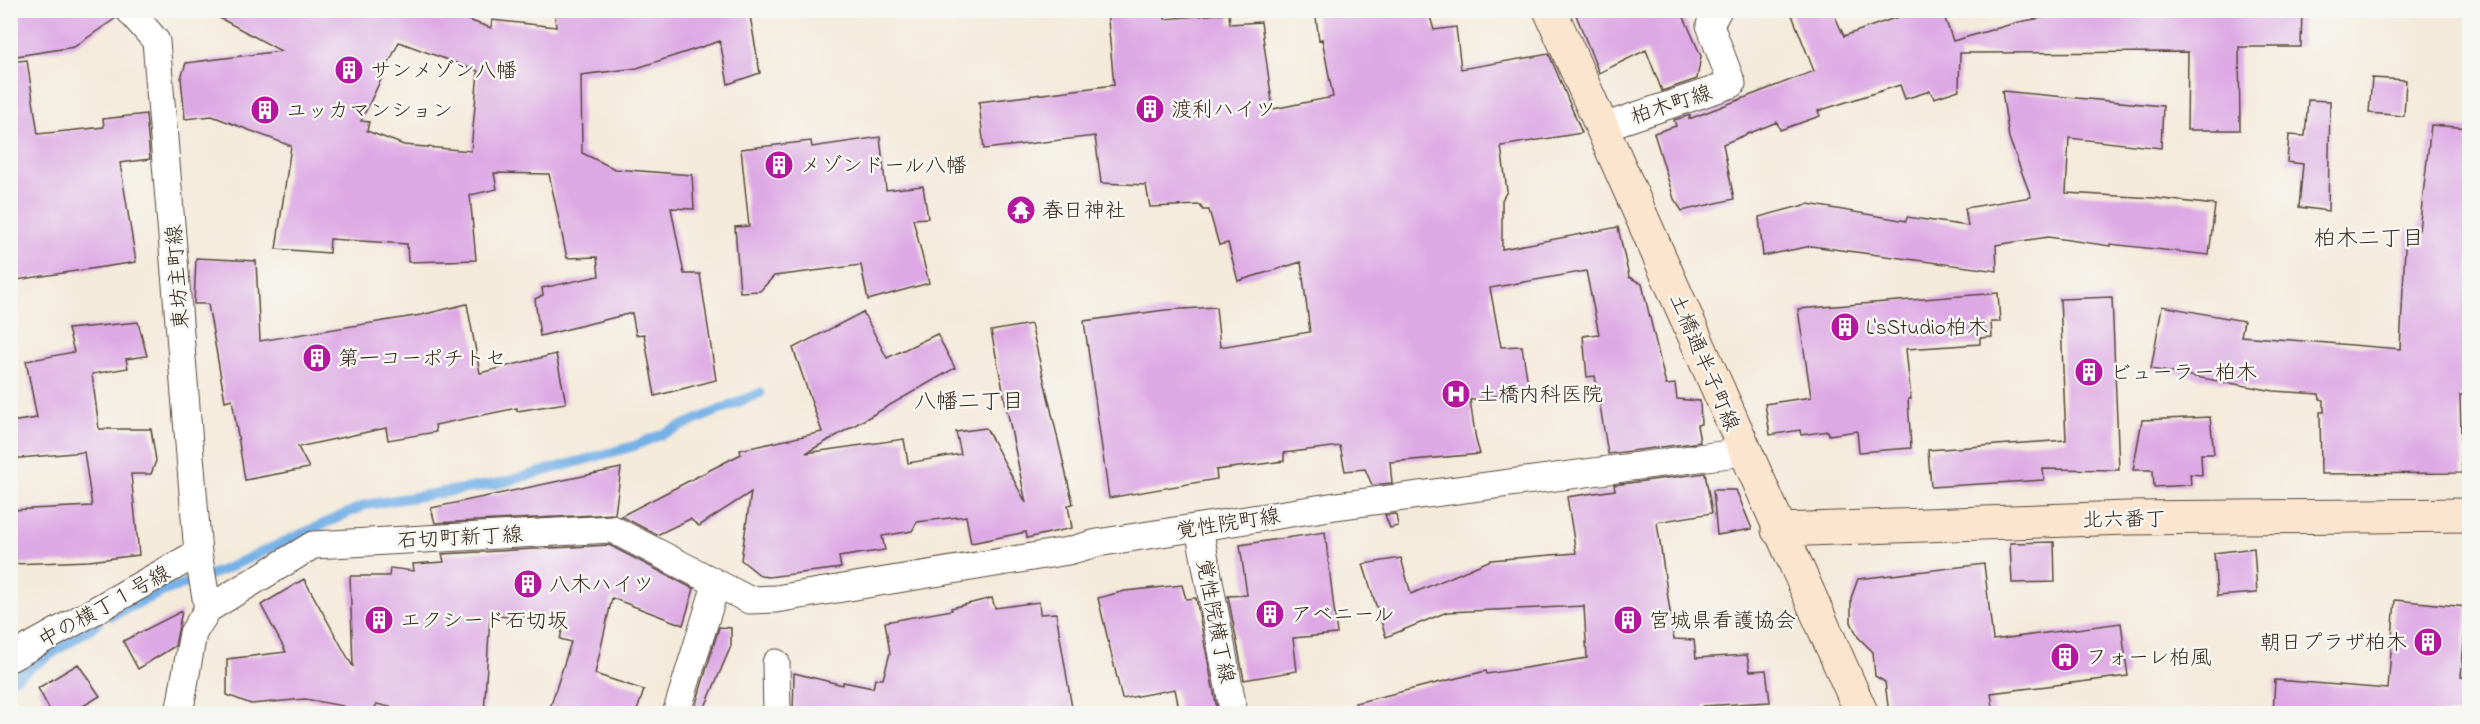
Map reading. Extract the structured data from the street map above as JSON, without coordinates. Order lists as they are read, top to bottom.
{
  "streets": {
    "street": [
      "柏木町線",
      "東坊主町線",
      "土橋通半子町線",
      "北六番丁",
      "覚性院町線",
      "石切町新丁線",
      "中の横丁１号線",
      "覚性院横丁線"
    ]
  },
  "crossings": [
    ["柏木町線", "土橋通半子町線"],
    ["東坊主町線", "石切町新丁線"],
    ["東坊主町線", "中の横丁１号線"],
    ["土橋通半子町線", "北六番丁"],
    ["土橋通半子町線", "覚性院町線"],
    ["覚性院町線", "石切町新丁線"],
    ["覚性院町線", "覚性院横丁線"]
  ],
  "districts": ["柏木二丁目", "八幡二丁目"],
  "places": {
    "building": [
      "サンメゾン八幡",
      "渡利ハイツ",
      "ユッカマンション",
      "メゾンドール八幡",
      "L'sStudio柏木",
      "第一コーポチトセ",
      "ビューラー柏木",
      "八木ハイツ",
      "アベニール",
      "エクシード石切坂",
      "宮城県看護協会",
      "朝日プラザ柏木",
      "フォーレ柏風"
    ],
    "temple": ["春日神社"],
    "hospital": ["土橋内科医院"]
  }
}
